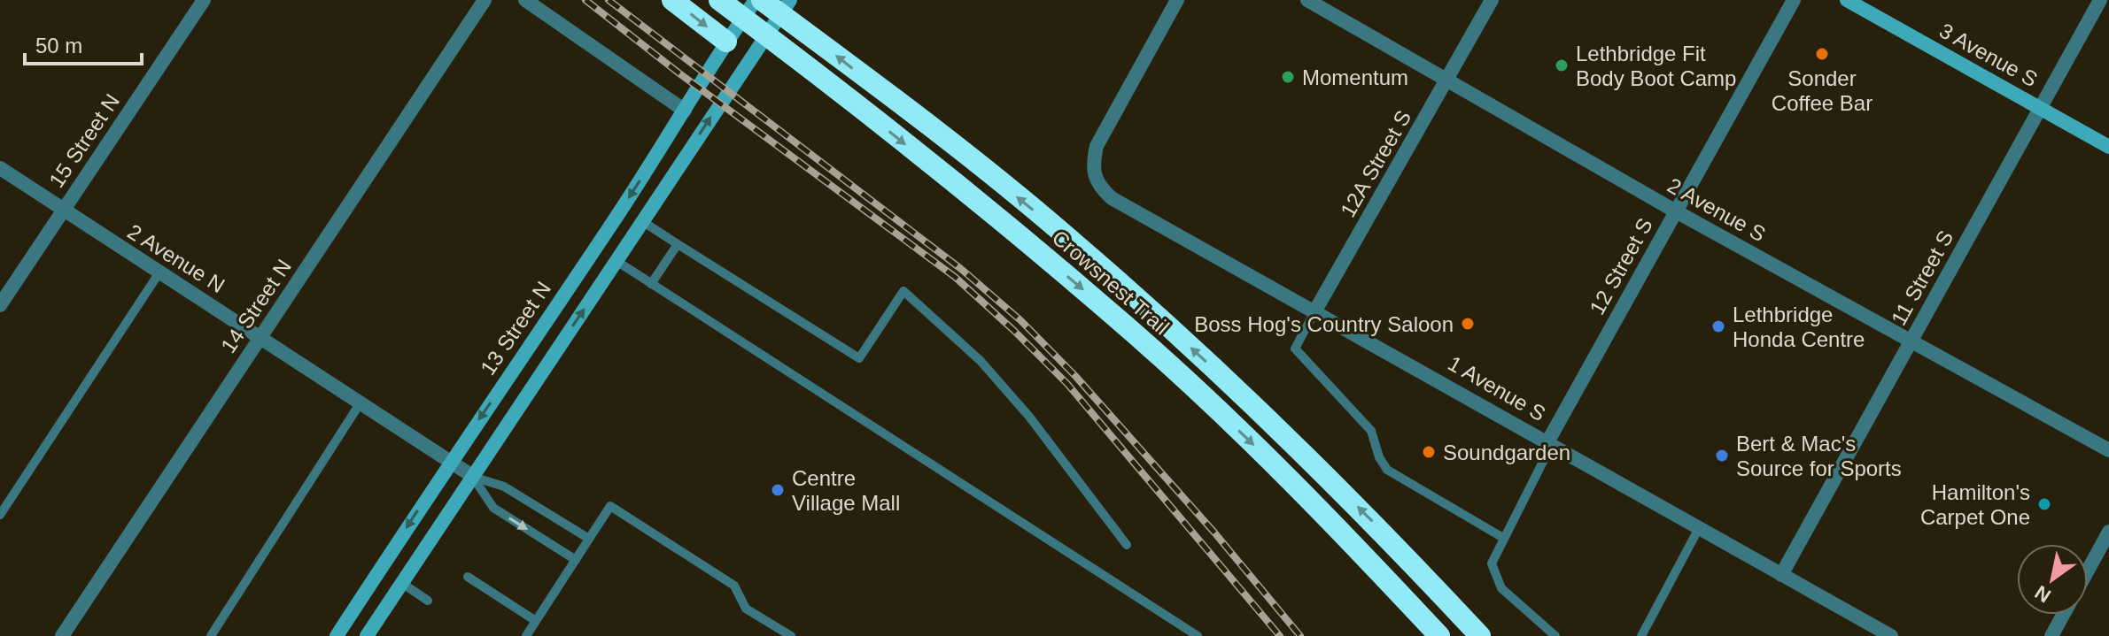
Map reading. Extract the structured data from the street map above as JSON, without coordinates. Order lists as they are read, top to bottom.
{
  "streets": {
    "highway": ["Crowsnest Trail"],
    "street": [
      "3 Avenue S",
      "15 Street N",
      "12A Street S",
      "2 Avenue S",
      "2 Avenue N",
      "12 Street S",
      "11 Street S",
      "14 Street N",
      "13 Street N",
      "1 Avenue S"
    ]
  },
  "crossings": [
    ["3 Avenue S", "11 Street S"],
    ["15 Street N", "2 Avenue N"],
    ["12A Street S", "2 Avenue S"],
    ["12A Street S", "1 Avenue S"],
    ["2 Avenue S", "12 Street S"],
    ["2 Avenue S", "11 Street S"],
    ["2 Avenue N", "14 Street N"],
    ["2 Avenue N", "13 Street N"],
    ["12 Street S", "1 Avenue S"],
    ["11 Street S", "1 Avenue S"]
  ],
  "places": [
    "Sonder Coffee Bar",
    "Lethbridge Fit Body Boot Camp",
    "Momentum",
    "Boss Hog's Country Saloon",
    "Lethbridge Honda Centre",
    "Soundgarden",
    "Bert & Mac's Source for Sports",
    "Centre Village Mall",
    "Hamilton's Carpet One"
  ],
  "scale_bar": "50 m",
  "north": "bottom left"
}
